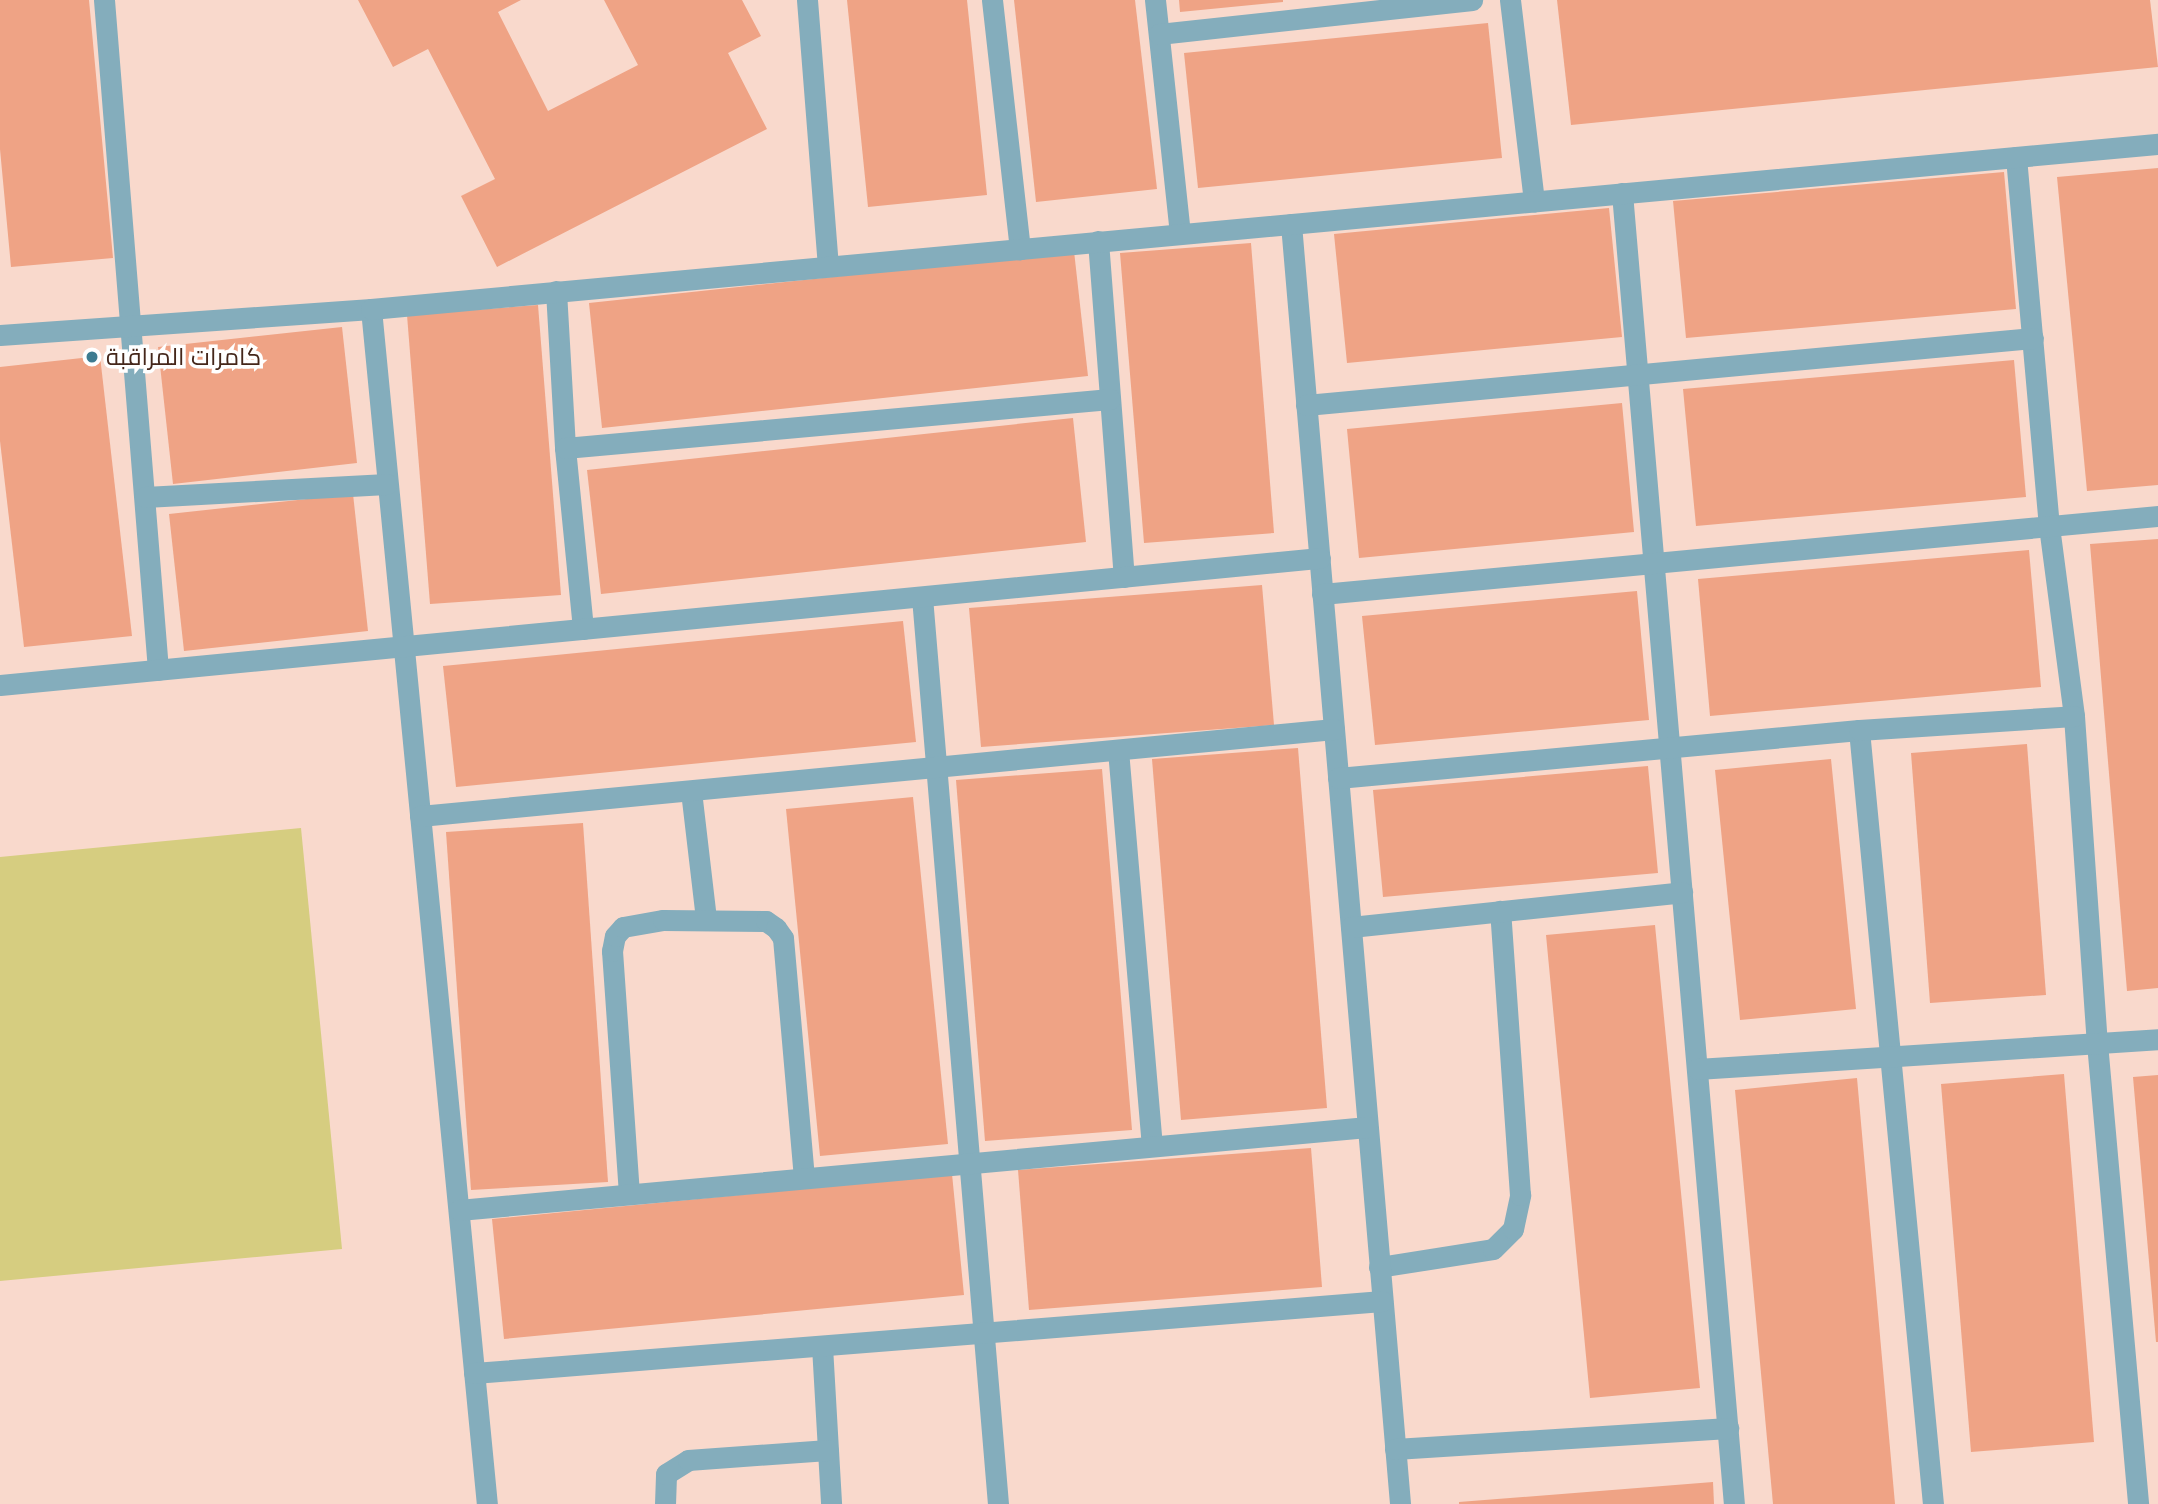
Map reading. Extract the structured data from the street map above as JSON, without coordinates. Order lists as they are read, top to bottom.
{
  "places": ["كامرات المراقبة"]
}
